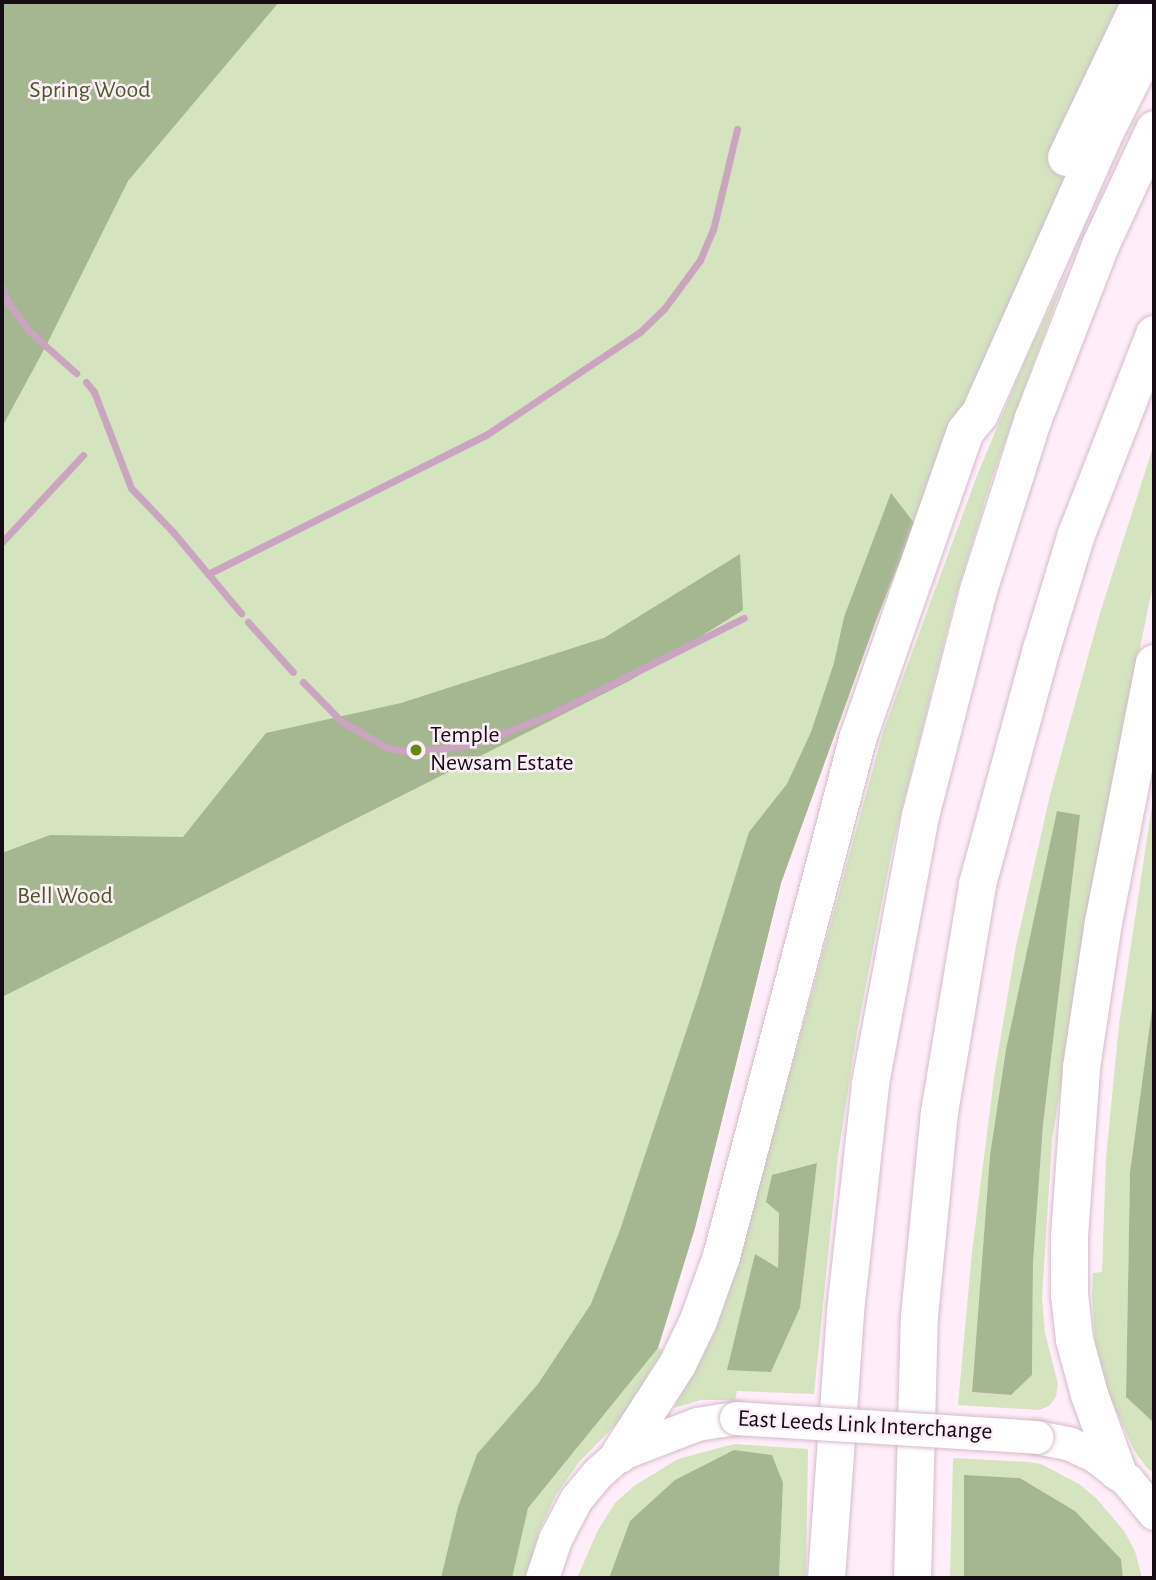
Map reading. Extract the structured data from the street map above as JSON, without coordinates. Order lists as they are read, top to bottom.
{
  "streets": {
    "highway": ["East Leeds Link Interchange"]
  },
  "parks": ["Spring Wood", "Bell Wood"],
  "places": ["Temple Newsam Estate"]
}
